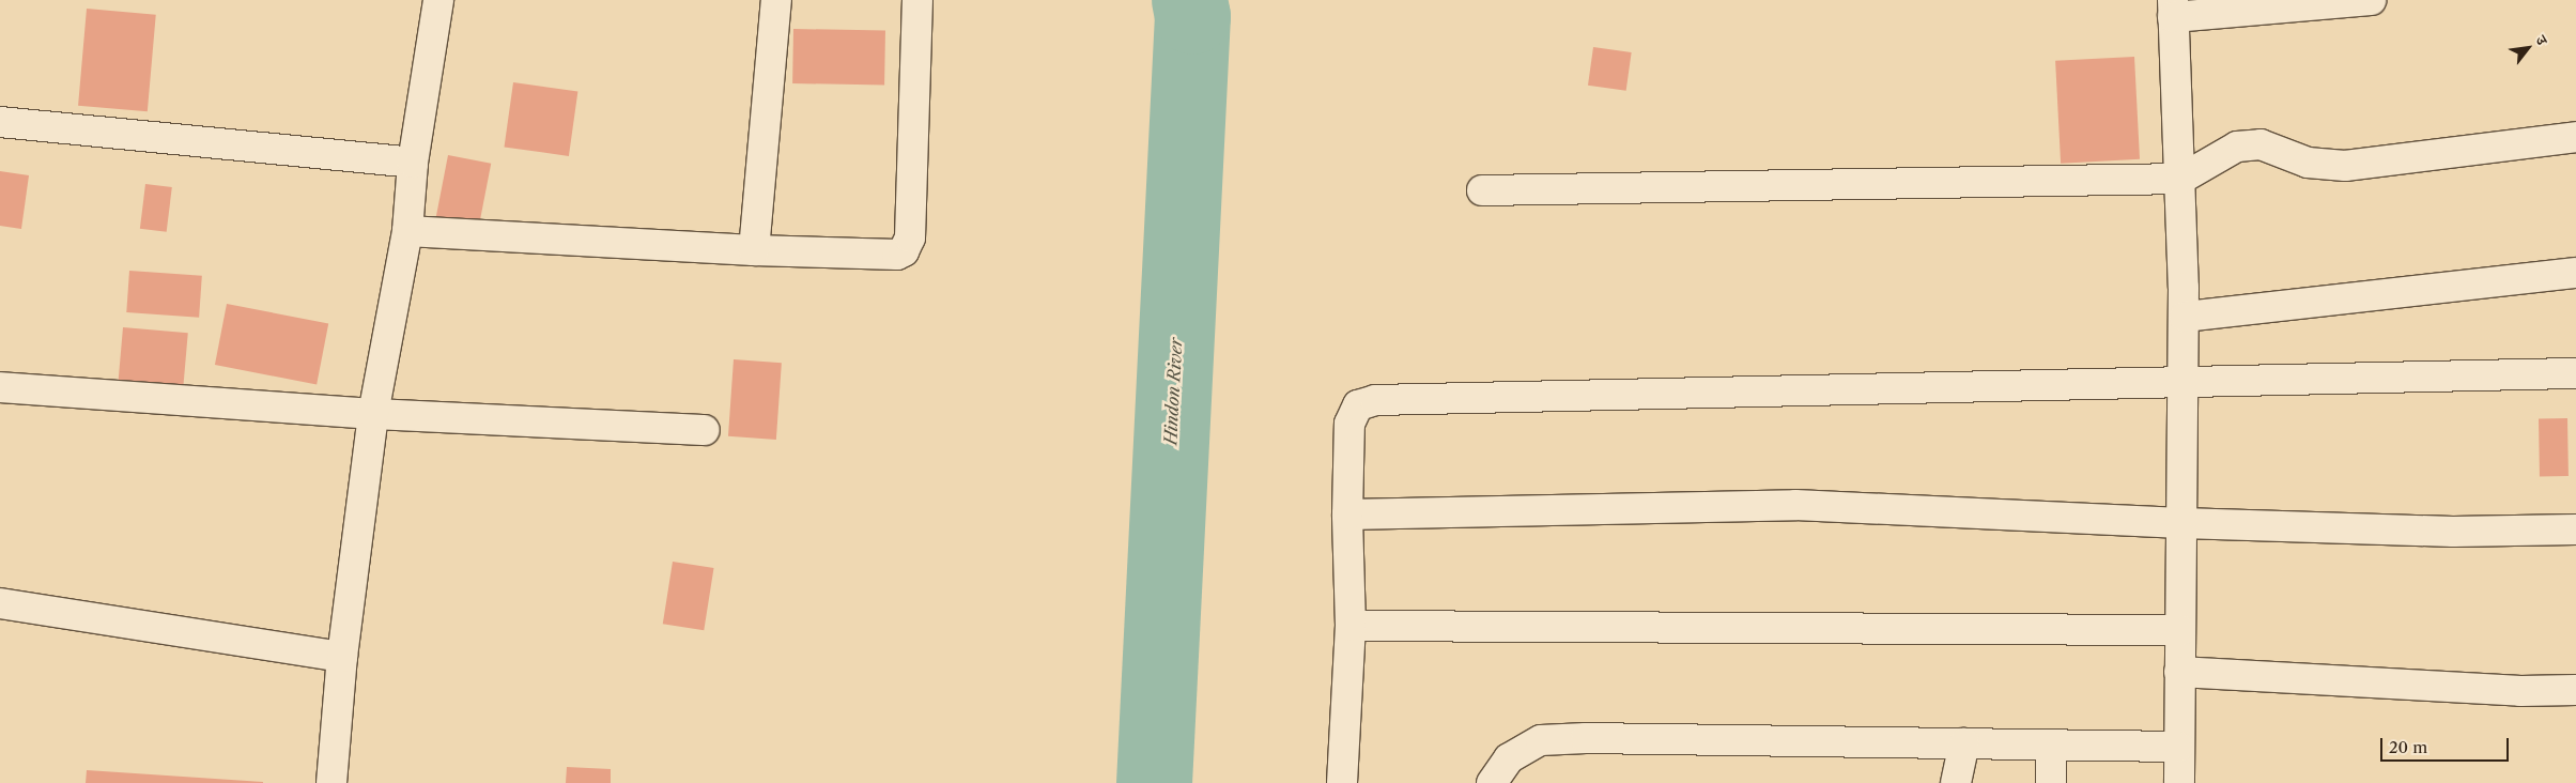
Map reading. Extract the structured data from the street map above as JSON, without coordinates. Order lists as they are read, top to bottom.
{
  "water": ["Hindon River"],
  "scale_bar": "20 m",
  "north": "top right"
}
